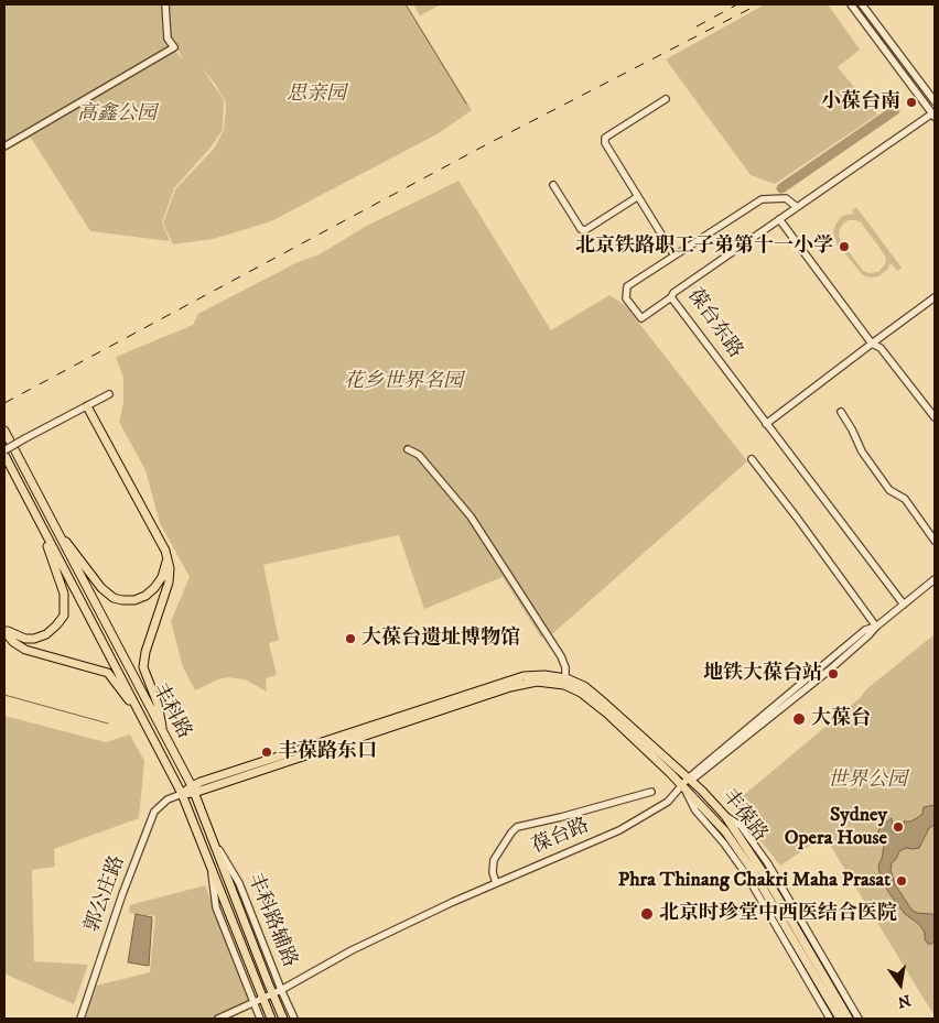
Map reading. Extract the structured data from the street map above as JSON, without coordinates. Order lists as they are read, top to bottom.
{
  "streets": {
    "main road": ["丰科路", "丰葆路"],
    "street": [
      "葆台东路",
      "葆台路",
      "郭公庄路",
      "丰科路辅路"
    ]
  },
  "crossings": [
    ["葆台东路", "葆台路"],
    ["丰科路", "葆台路"],
    ["丰科路", "郭公庄路"],
    ["丰科路", "丰科路辅路"],
    ["丰葆路", "葆台路"],
    ["葆台路", "丰科路辅路"]
  ],
  "parks": [
    "思亲园",
    "高鑫公园",
    "花乡世界名园",
    "世界公园"
  ],
  "places": [
    "小葆台南",
    "北京铁路职工子弟第十一小学",
    "大葆台遗址博物馆",
    "地铁大葆台站",
    "大葆台",
    "丰葆路东口",
    "Sydney Opera House",
    "Phra Thinang Chakri Maha Prasat",
    "北京时珍堂中西医结合医院"
  ],
  "north": "bottom"
}
